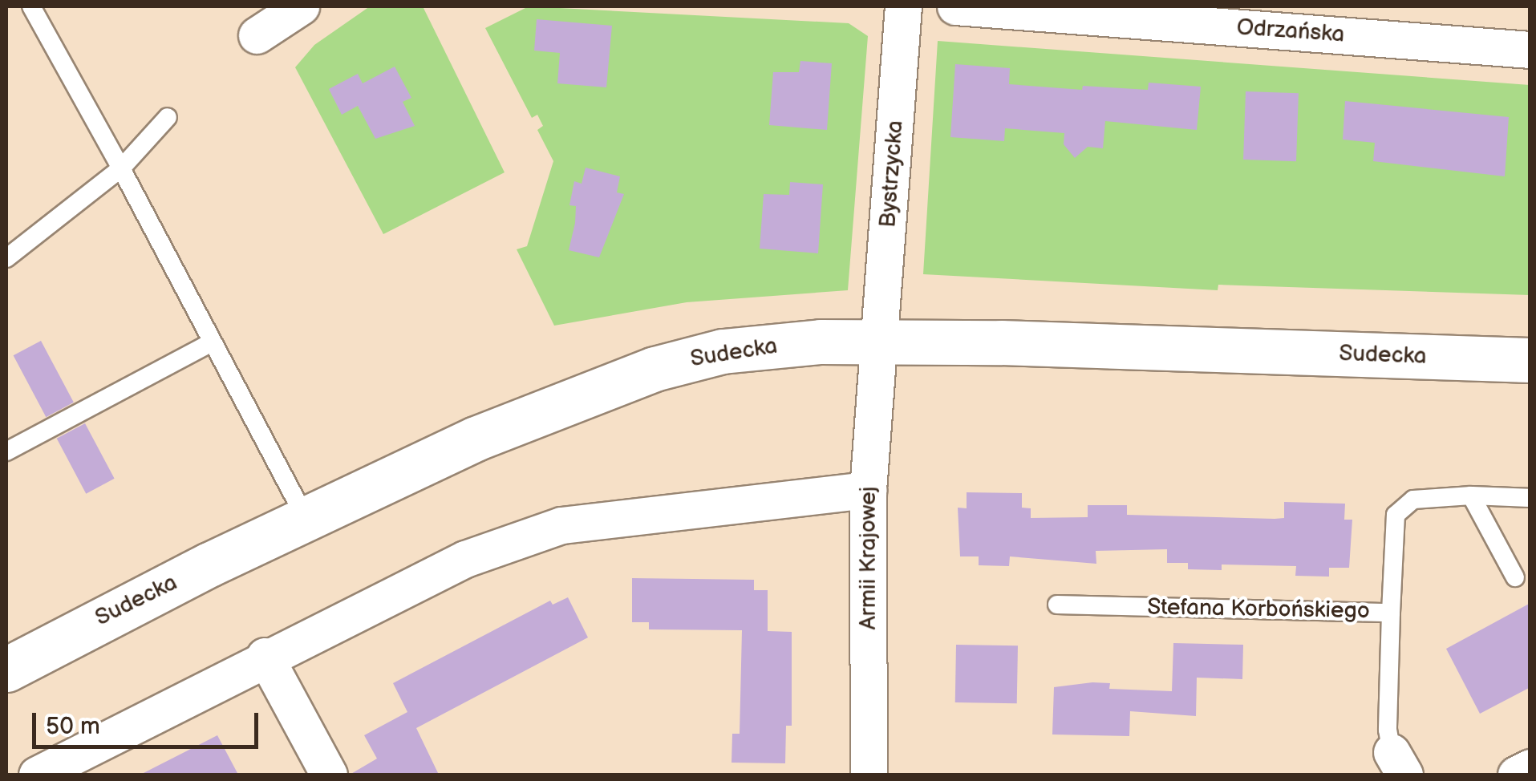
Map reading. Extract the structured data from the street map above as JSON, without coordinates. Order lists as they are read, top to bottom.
{
  "streets": {
    "street": [
      "Odrzańska",
      "Bystrzycka",
      "Sudecka",
      "Armii Krajowej"
    ],
    "lane": ["Stefana Korbońskiego"]
  },
  "crossings": [
    ["Bystrzycka", "Sudecka"],
    ["Bystrzycka", "Armii Krajowej"],
    ["Sudecka", "Armii Krajowej"]
  ],
  "scale_bar": "50 m"
}
